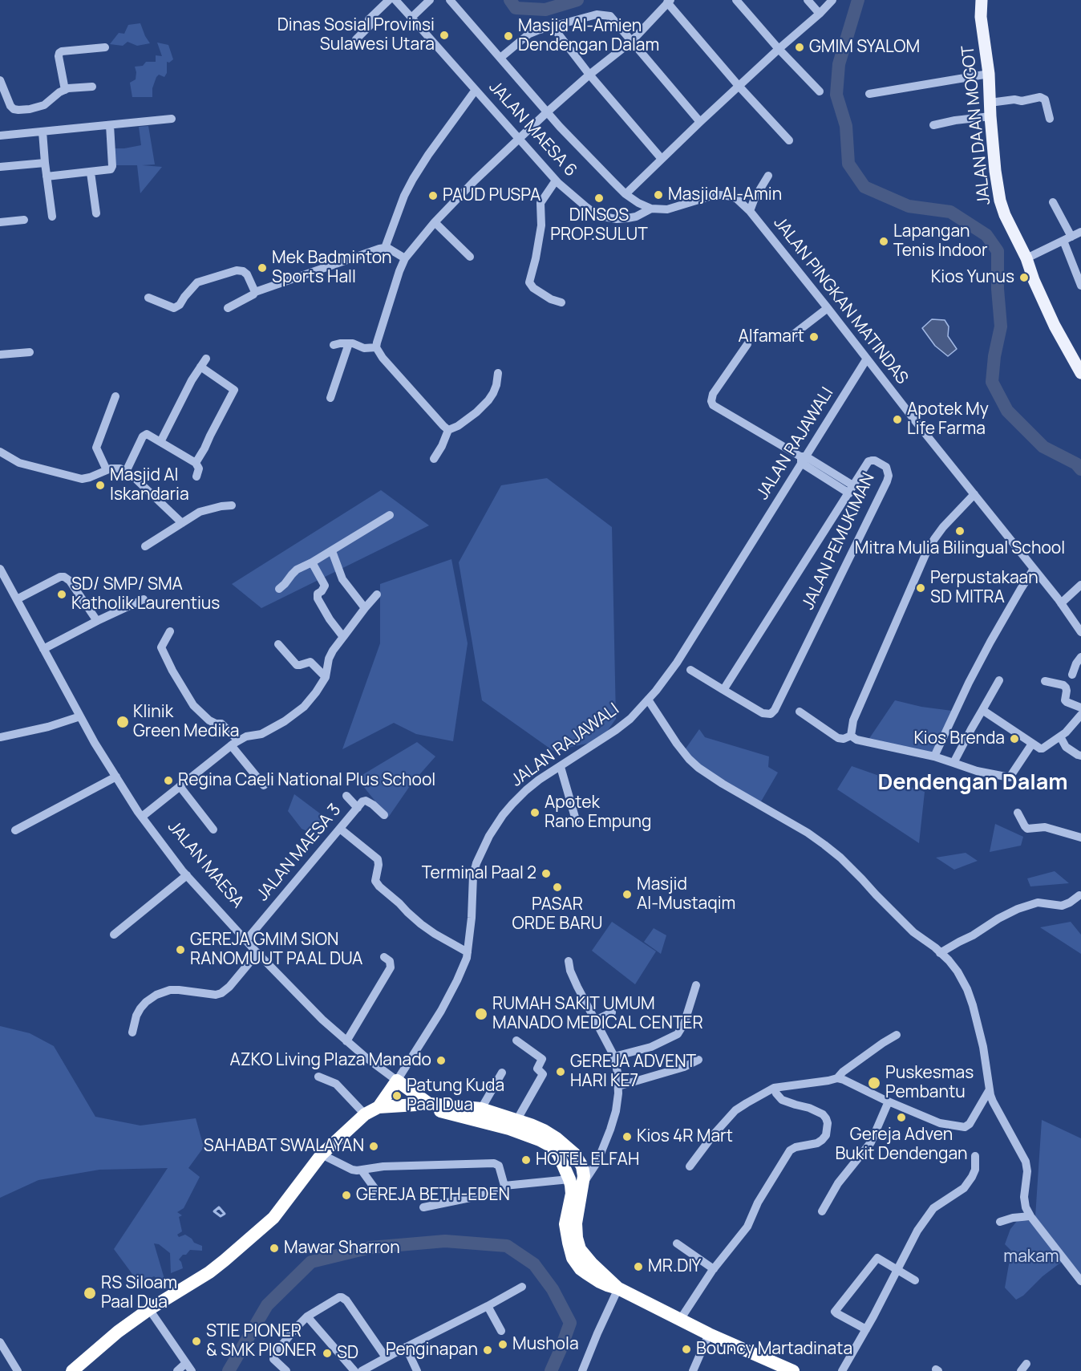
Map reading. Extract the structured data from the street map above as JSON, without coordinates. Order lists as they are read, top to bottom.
{
  "streets": {
    "highway": ["JALAN MAESA"],
    "main road": ["JALAN DAAN MOGOT"],
    "street": [
      "JALAN MAESA 6",
      "JALAN PINGKAN MATINDAS",
      "JALAN RAJAWALI",
      "JALAN PEMUKIMAN",
      "JALAN MAESA 3"
    ]
  },
  "crossings": [
    ["JALAN MAESA 6", "JALAN PINGKAN MATINDAS"],
    ["JALAN PINGKAN MATINDAS", "JALAN RAJAWALI"],
    ["JALAN RAJAWALI", "JALAN MAESA"],
    ["JALAN MAESA 3", "JALAN MAESA"]
  ],
  "districts": ["Dendengan Dalam"],
  "parks": ["makam"],
  "places": [
    "Dinas Sosial Provinsi Sulawesi Utara",
    "Masjid Al-Amien Dendengan Dalam",
    "GMIM SYALOM",
    "Masjid Al-Amin",
    "PAUD PUSPA",
    "DINSOS PROP.SULUT",
    "Lapangan Tenis Indoor",
    "Mek Badminton Sports Hall",
    "Kios Yunus",
    "Alfamart",
    "Apotek My Life Farma",
    "Masjid Al Iskandaria",
    "Mitra Mulia Bilingual School",
    "Perpustakaan SD MITRA",
    "SD/ SMP/ SMA Katholik Laurentius",
    "Klinik Green Medika",
    "Kios Brenda",
    "Regina Caeli National Plus School",
    "Apotek Rano Empung",
    "Terminal Paal 2",
    "PASAR ORDE BARU",
    "Masjid Al-Mustaqim",
    "GEREJA GMIM SION RANOMUUT PAAL DUA",
    "RUMAH SAKIT UMUM MANADO MEDICAL CENTER",
    "AZKO Living Plaza Manado",
    "GEREJA ADVENT HARI KE7",
    "Puskesmas Pembantu",
    "Patung Kuda Paal Dua",
    "Gereja Adven Bukit Dendengan",
    "Kios 4R Mart",
    "SAHABAT SWALAYAN",
    "HOTEL ELFAH",
    "GEREJA BETH-EDEN",
    "Mawar Sharron",
    "MR.DIY",
    "RS Siloam Paal Dua",
    "STIE PIONER & SMK PIONER",
    "Mushola",
    "Bouncy Martadinata",
    "Penginapan",
    "SD"
  ]
}
